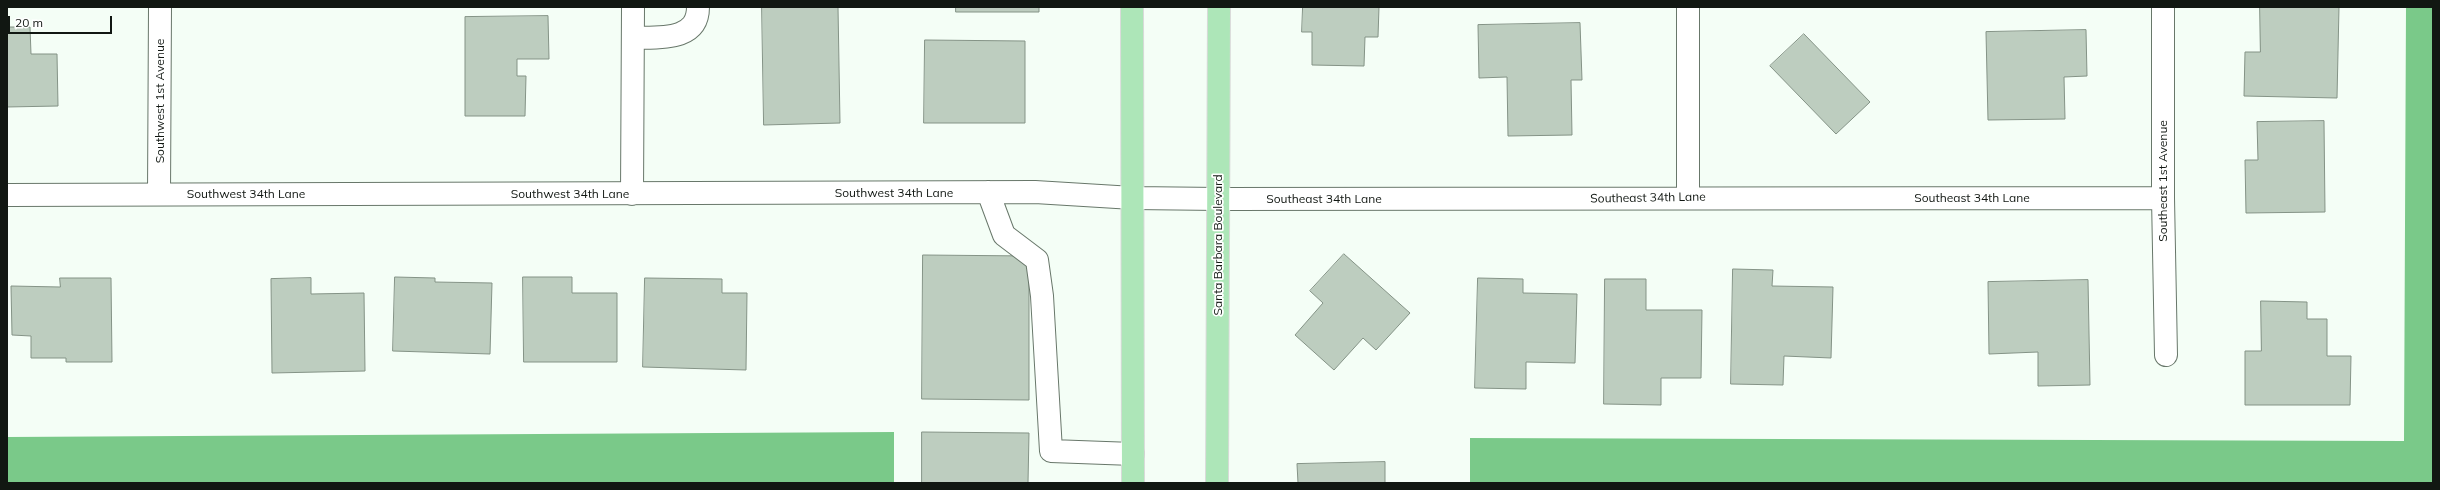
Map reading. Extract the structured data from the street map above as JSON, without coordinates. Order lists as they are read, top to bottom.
{
  "streets": {
    "main road": ["Santa Barbara Boulevard"],
    "street": [
      "Southwest 1st Avenue",
      "Southeast 1st Avenue",
      "Southwest 34th Lane",
      "Southeast 34th Lane"
    ]
  },
  "crossings": [
    ["Southwest 1st Avenue", "Southwest 34th Lane"],
    ["Southeast 1st Avenue", "Southeast 34th Lane"],
    ["Southwest 34th Lane", "Southeast 34th Lane"],
    ["Southeast 34th Lane", "Santa Barbara Boulevard"]
  ],
  "scale_bar": "20 m"
}
